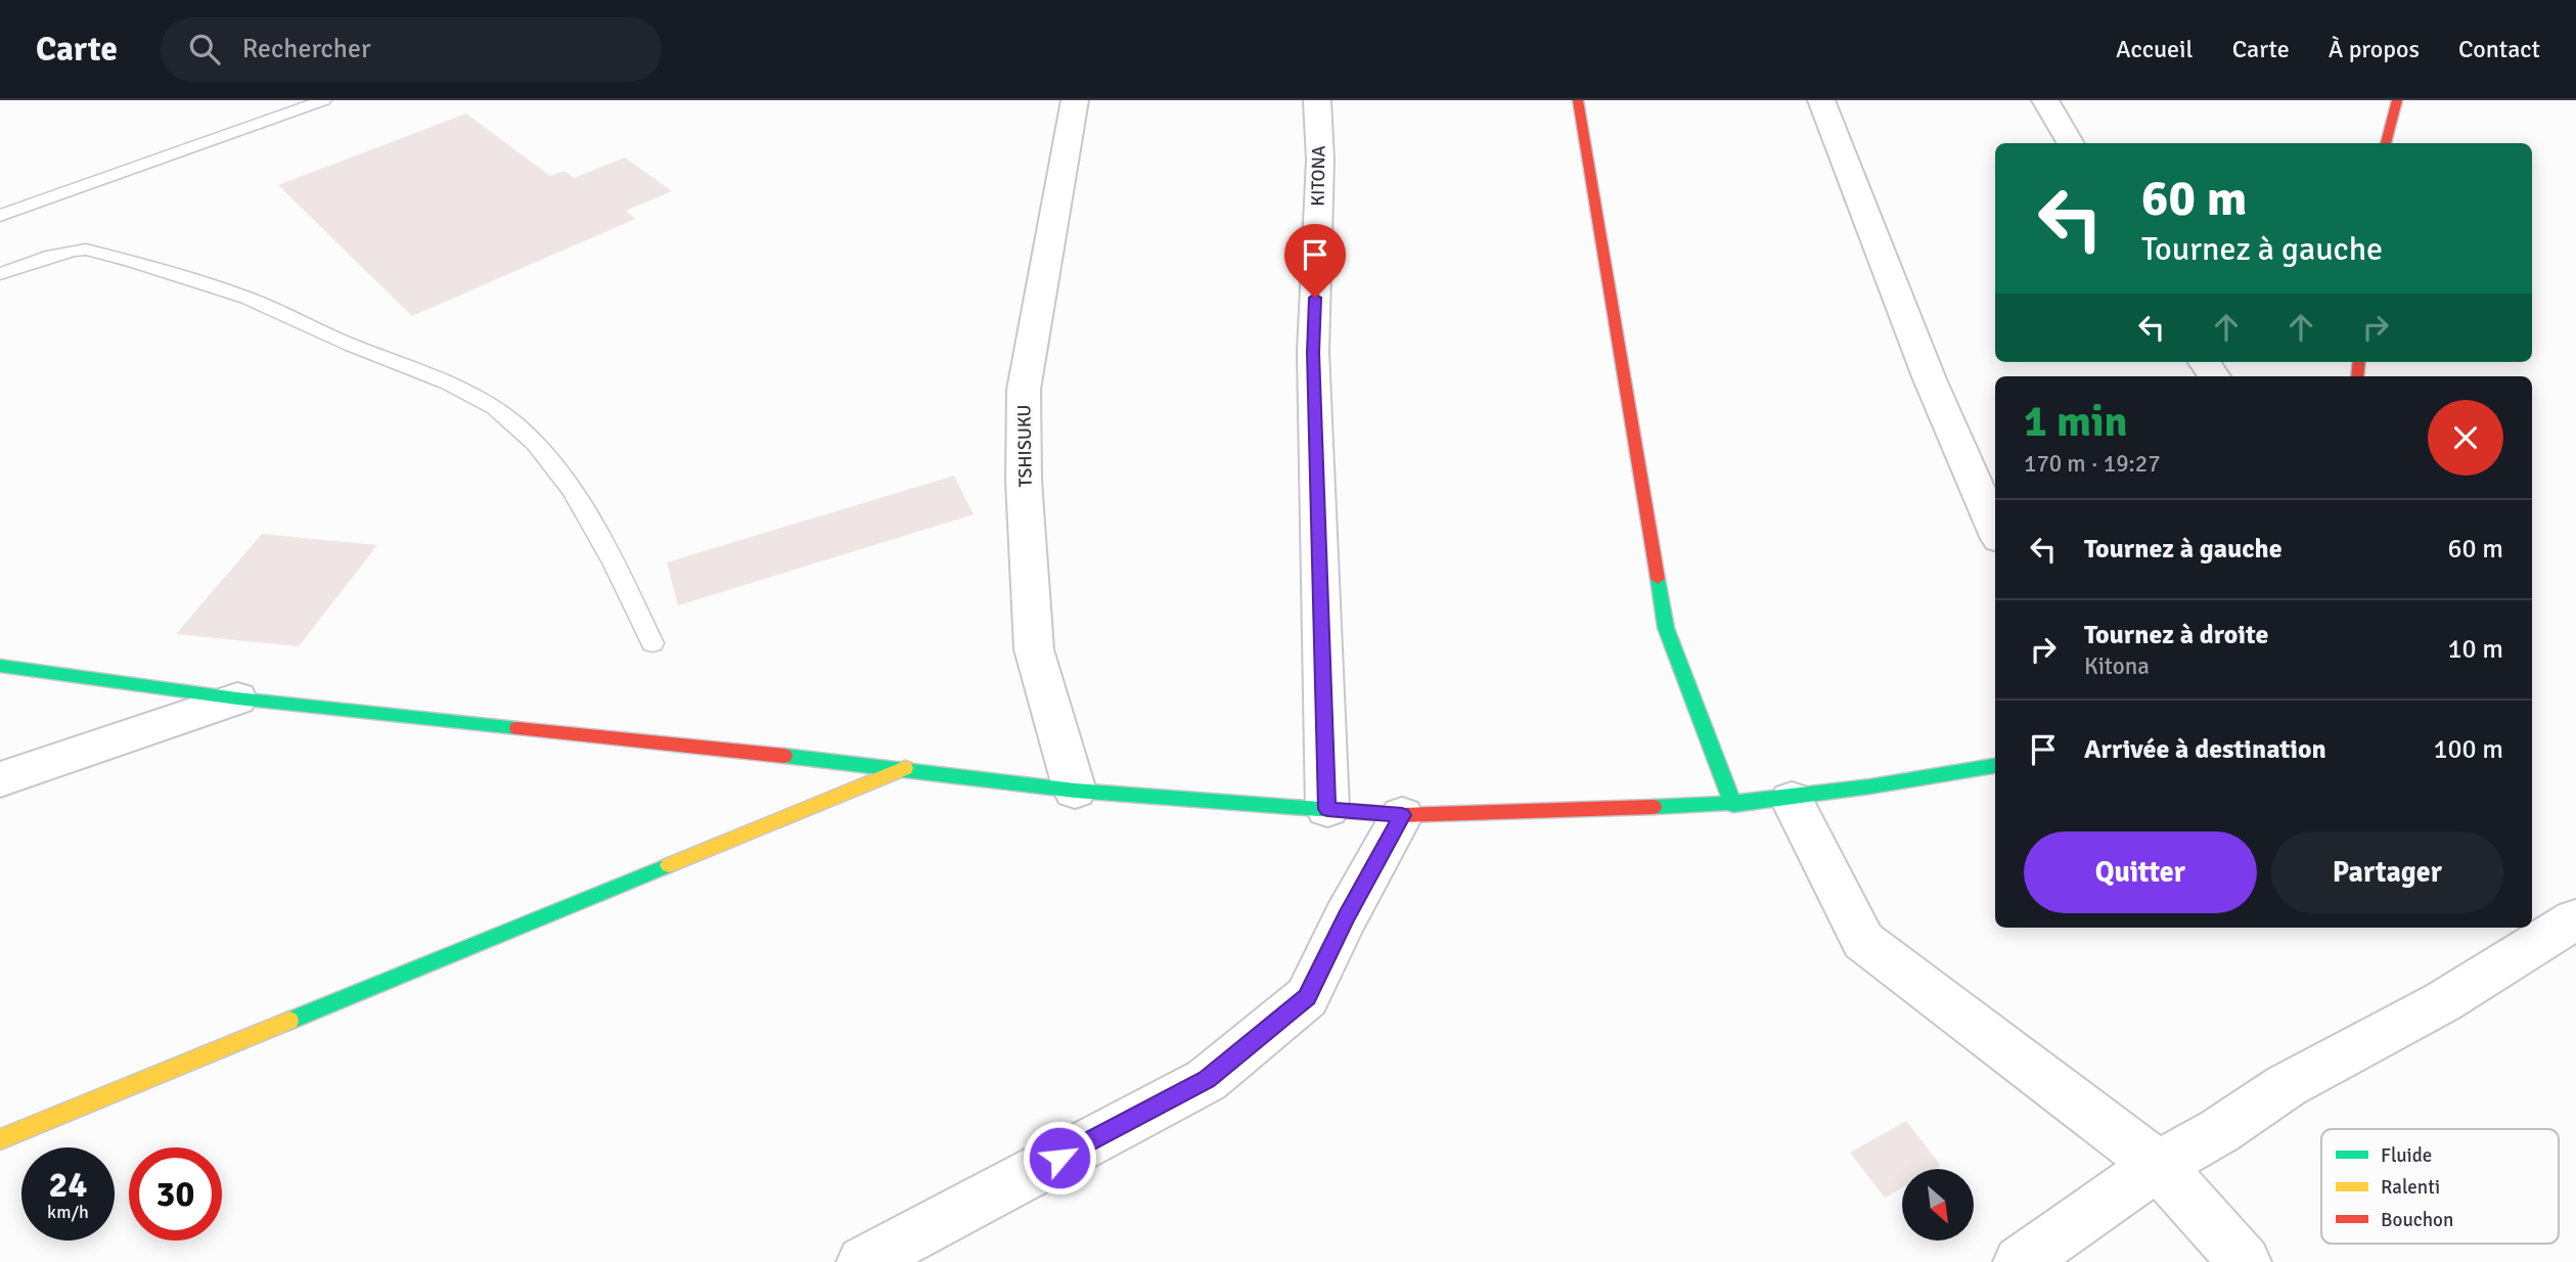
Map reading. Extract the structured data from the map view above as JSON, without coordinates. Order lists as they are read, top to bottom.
{
  "streets": {
    "street": ["KITONA", "TSHISUKU"]
  },
  "legend": ["Fluide", "Ralenti", "Bouchon"],
  "north": "bottom right",
  "page": {
    "header": "Carte",
    "search": "Rechercher",
    "nav": [
      "Accueil",
      "Carte",
      "À propos",
      "Contact"
    ],
    "turn": ["60 m", "Tournez à gauche"],
    "heading": ["1 min", "170 m · 19:27"],
    "list": [
      {
        "name": "Tournez à gauche",
        "value": "60 m"
      },
      {
        "name": "Tournez à droite",
        "note": "Kitona",
        "value": "10 m"
      },
      {
        "name": "Arrivée à destination",
        "value": "100 m"
      }
    ],
    "buttons": ["Quitter", "Partager"],
    "speed": "24 km/h",
    "limit": "30"
  }
}
